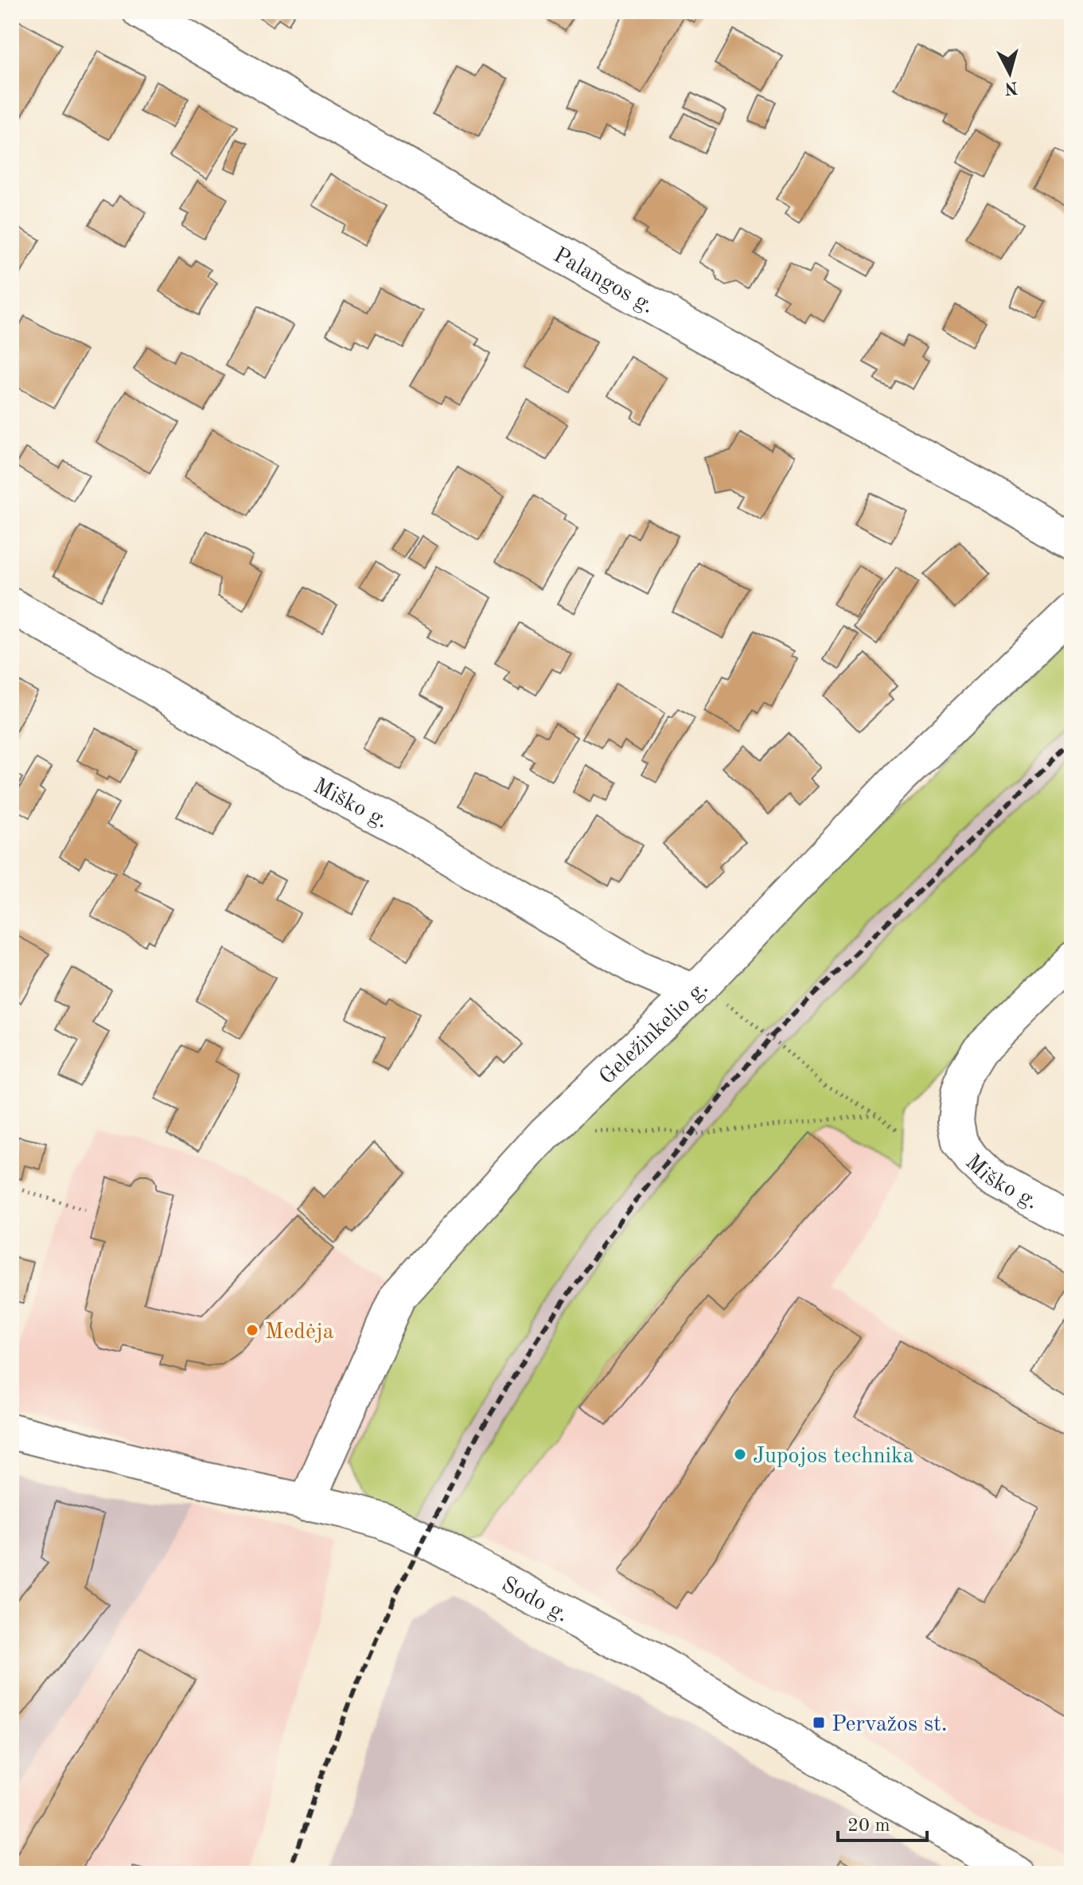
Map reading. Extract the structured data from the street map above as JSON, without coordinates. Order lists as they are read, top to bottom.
{
  "streets": {
    "street": [
      "Palangos g.",
      "Miško g.",
      "Geležinkelio g.",
      "Sodo g."
    ]
  },
  "crossings": [
    ["Miško g.", "Geležinkelio g."],
    ["Geležinkelio g.", "Sodo g."]
  ],
  "places": {
    "other": ["Medėja", "Jupojos technika"],
    "transit": ["Pervažos st."]
  },
  "scale_bar": "20 m",
  "north": "bottom"
}
